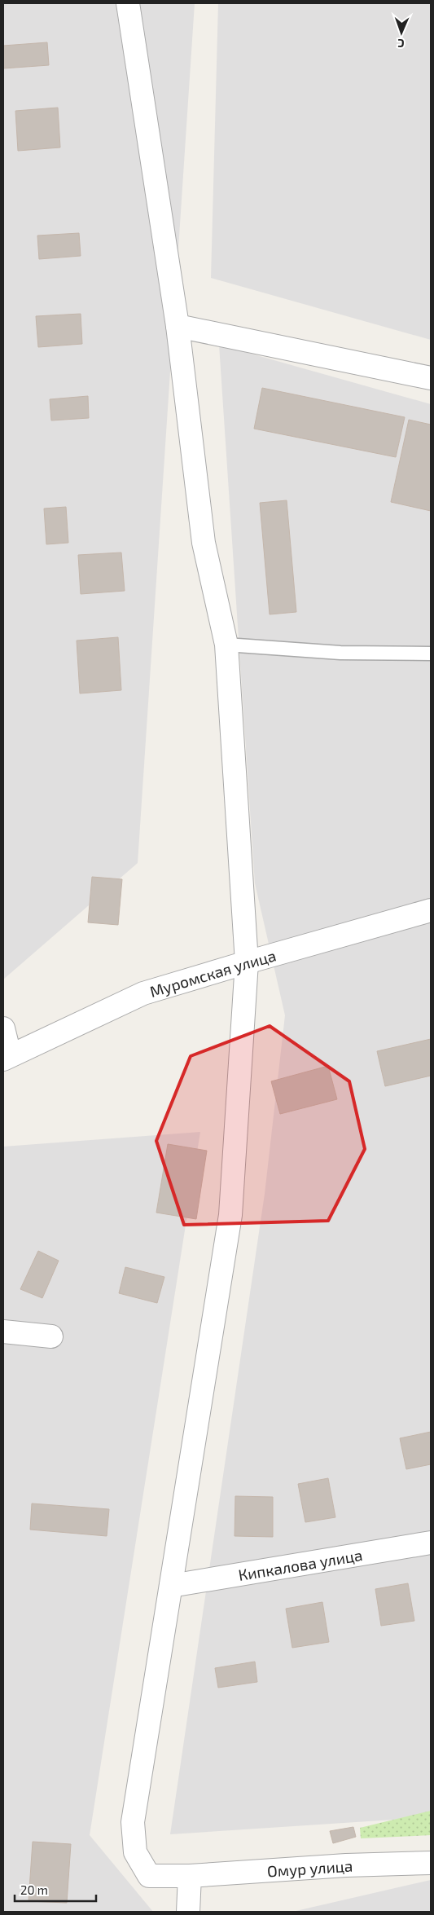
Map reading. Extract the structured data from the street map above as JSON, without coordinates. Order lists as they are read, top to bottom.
{
  "streets": {
    "street": ["Муромская улица", "Кипкалова улица", "Омур улица"]
  },
  "crossings": [
    ["Кипкалова улица", "Омур улица"]
  ],
  "scale_bar": "20 m",
  "north": "bottom"
}
